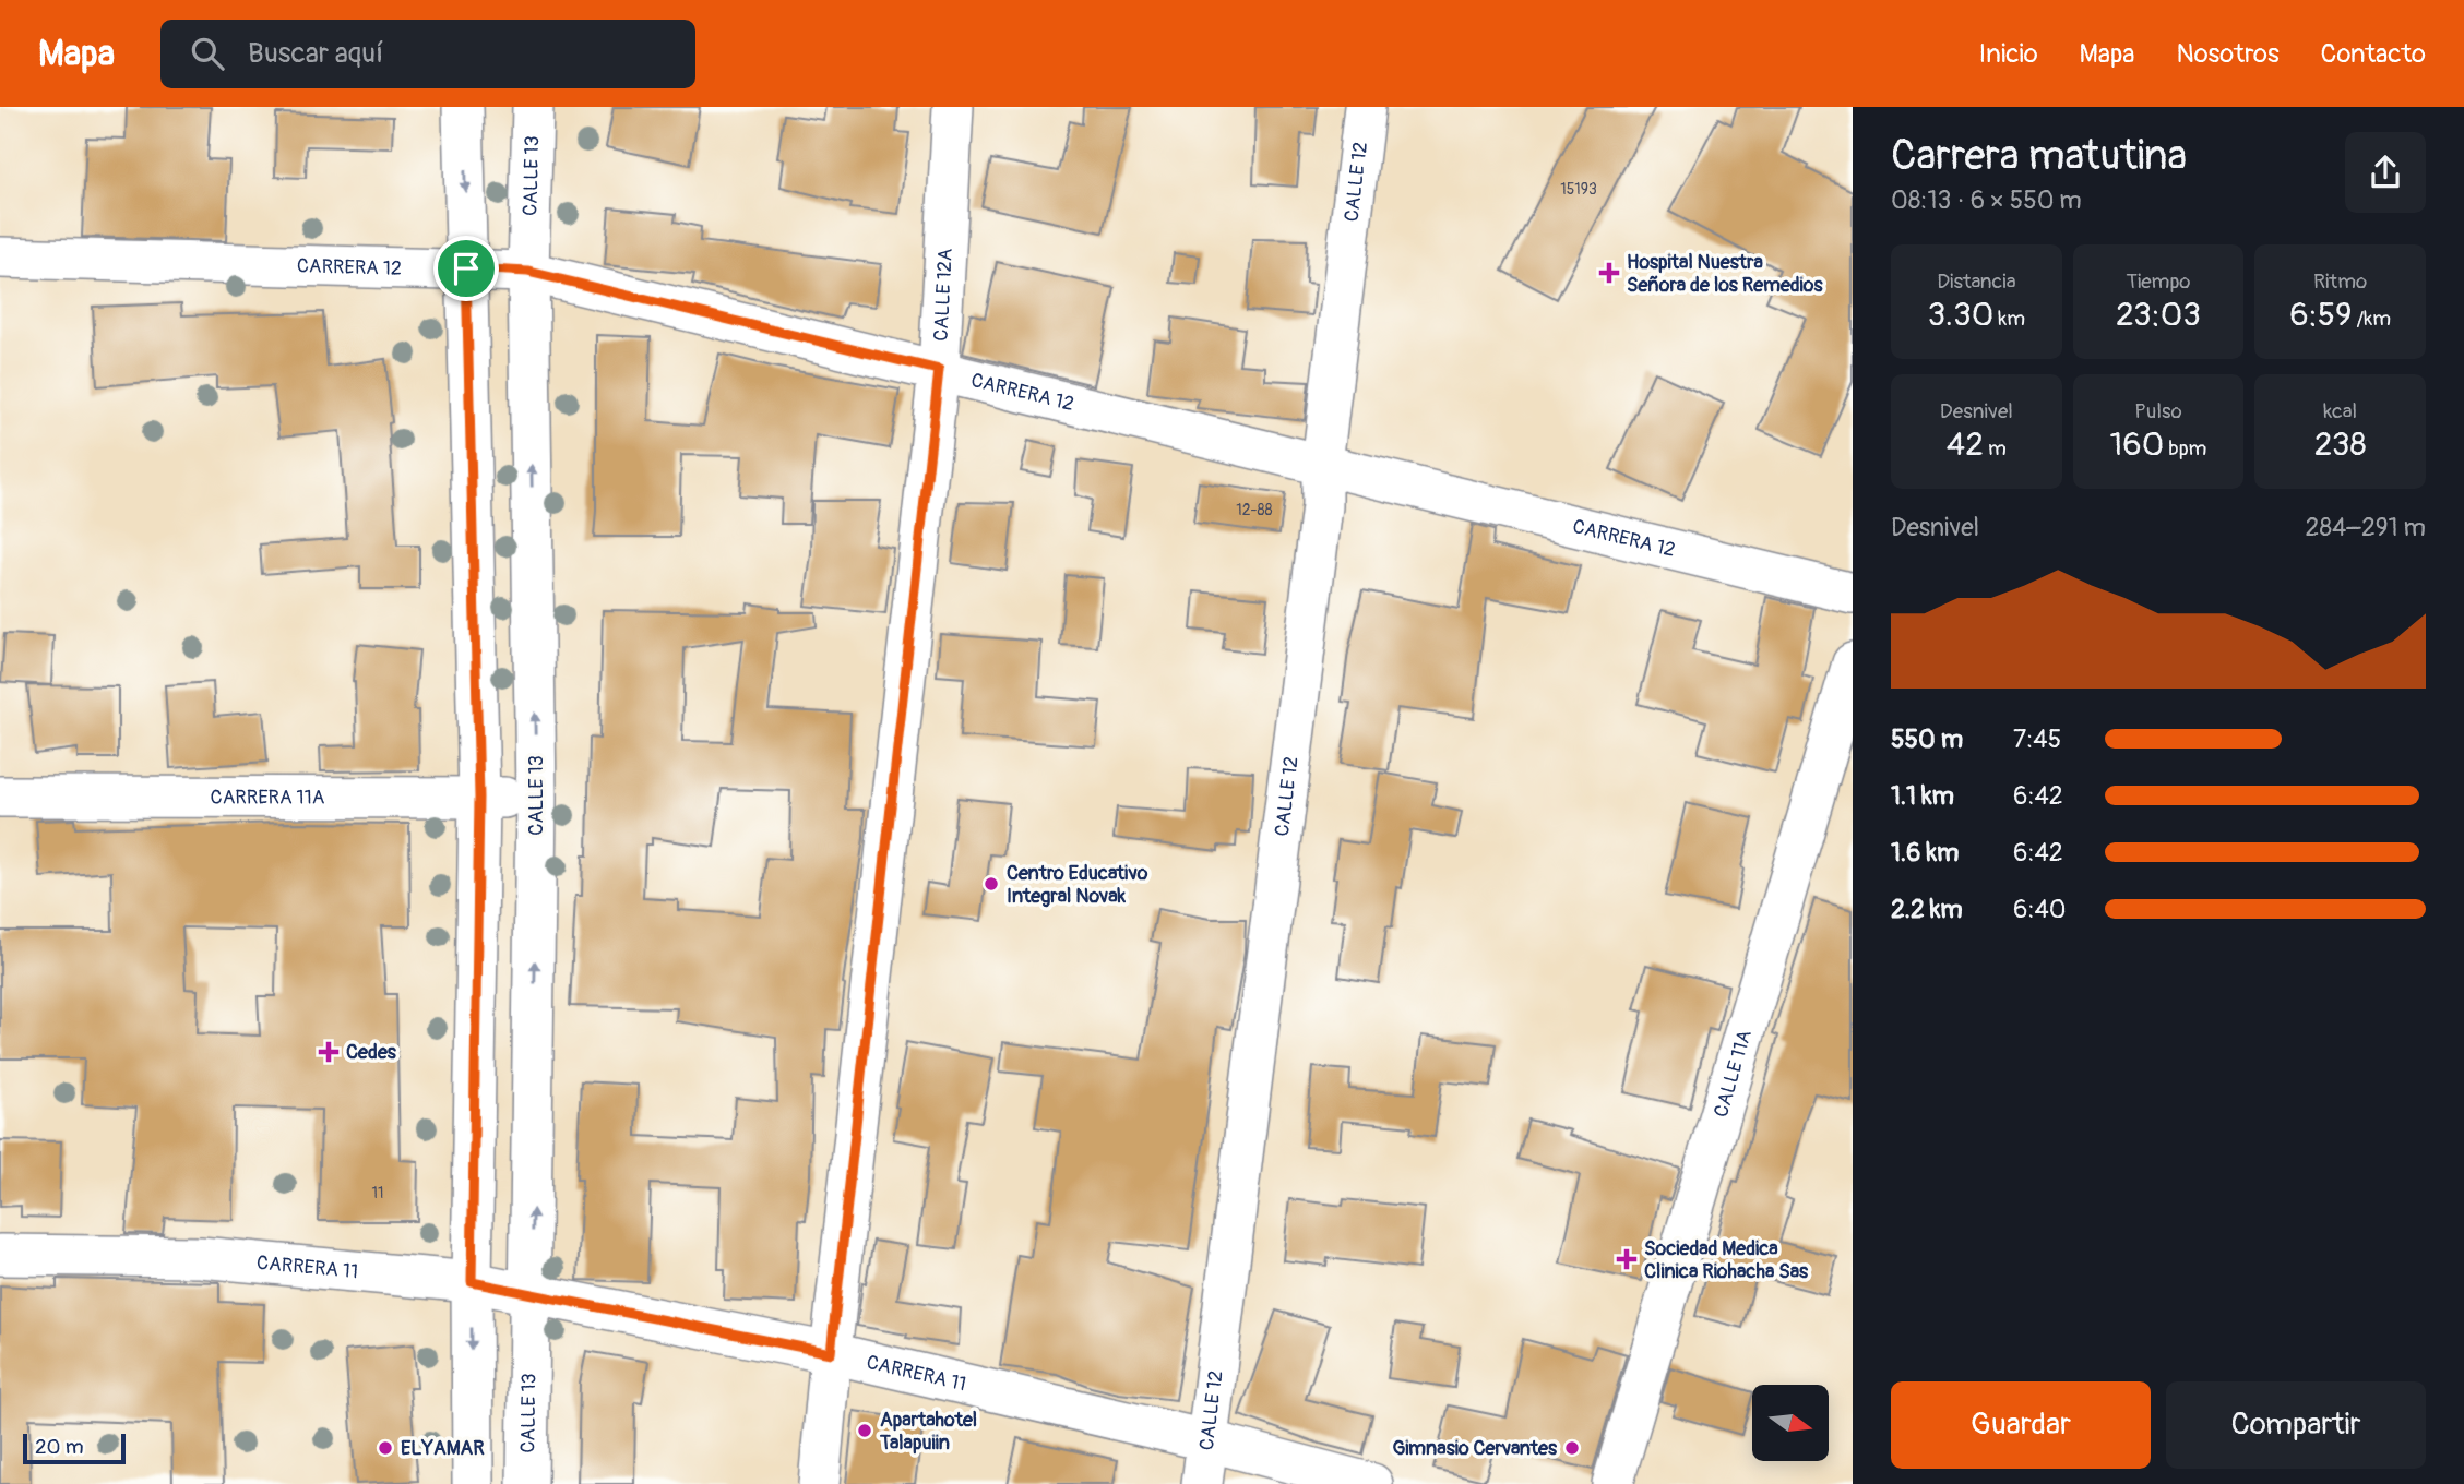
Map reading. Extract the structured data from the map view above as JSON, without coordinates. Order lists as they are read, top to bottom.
{
  "streets": {
    "street": [
      "CALLE 13",
      "CALLE 12",
      "CARRERA 12",
      "CALLE 12A",
      "CARRERA 11A",
      "CALLE 11A",
      "CARRERA 11"
    ]
  },
  "crossings": [
    ["CALLE 13", "CARRERA 12"],
    ["CALLE 13", "CARRERA 11A"],
    ["CALLE 13", "CARRERA 11"],
    ["CALLE 12", "CARRERA 12"],
    ["CALLE 12", "CARRERA 11"],
    ["CARRERA 12", "CALLE 12A"],
    ["CALLE 12A", "CARRERA 11"]
  ],
  "places": {
    "health": ["Hospital Nuestra Señora de los Remedios", "Cedes", "Sociedad Medica Clinica Riohacha Sas"],
    "other": [
      "Centro Educativo Integral Novak",
      "Apartahotel Talapuiin",
      "ELYAMAR",
      "Gimnasio Cervantes"
    ]
  },
  "house_numbers": ["15193", "12-88", "11"],
  "scale_bar": "20 m",
  "north": "right",
  "page": {
    "header": "Mapa",
    "search": "Buscar aquí",
    "nav": [
      "Inicio",
      "Mapa",
      "Nosotros",
      "Contacto"
    ],
    "heading": ["Carrera matutina", "08:13 · 6 × 550 m"],
    "stats": [
      ["Distancia", "3.30 km"],
      ["Tiempo", "23:03"],
      ["Ritmo", "6:59 /km"],
      ["Desnivel", "42 m"],
      ["Pulso", "160 bpm"],
      ["kcal", "238"]
    ],
    "chart": ["Desnivel", "284–291 m"],
    "list": [
      {
        "name": "550 m",
        "note": "7:45"
      },
      {
        "name": "1.1 km",
        "note": "6:42"
      },
      {
        "name": "1.6 km",
        "note": "6:42"
      },
      {
        "name": "2.2 km",
        "note": "6:40"
      }
    ],
    "buttons": ["Guardar", "Compartir"],
    "scale": "20 m"
  }
}
